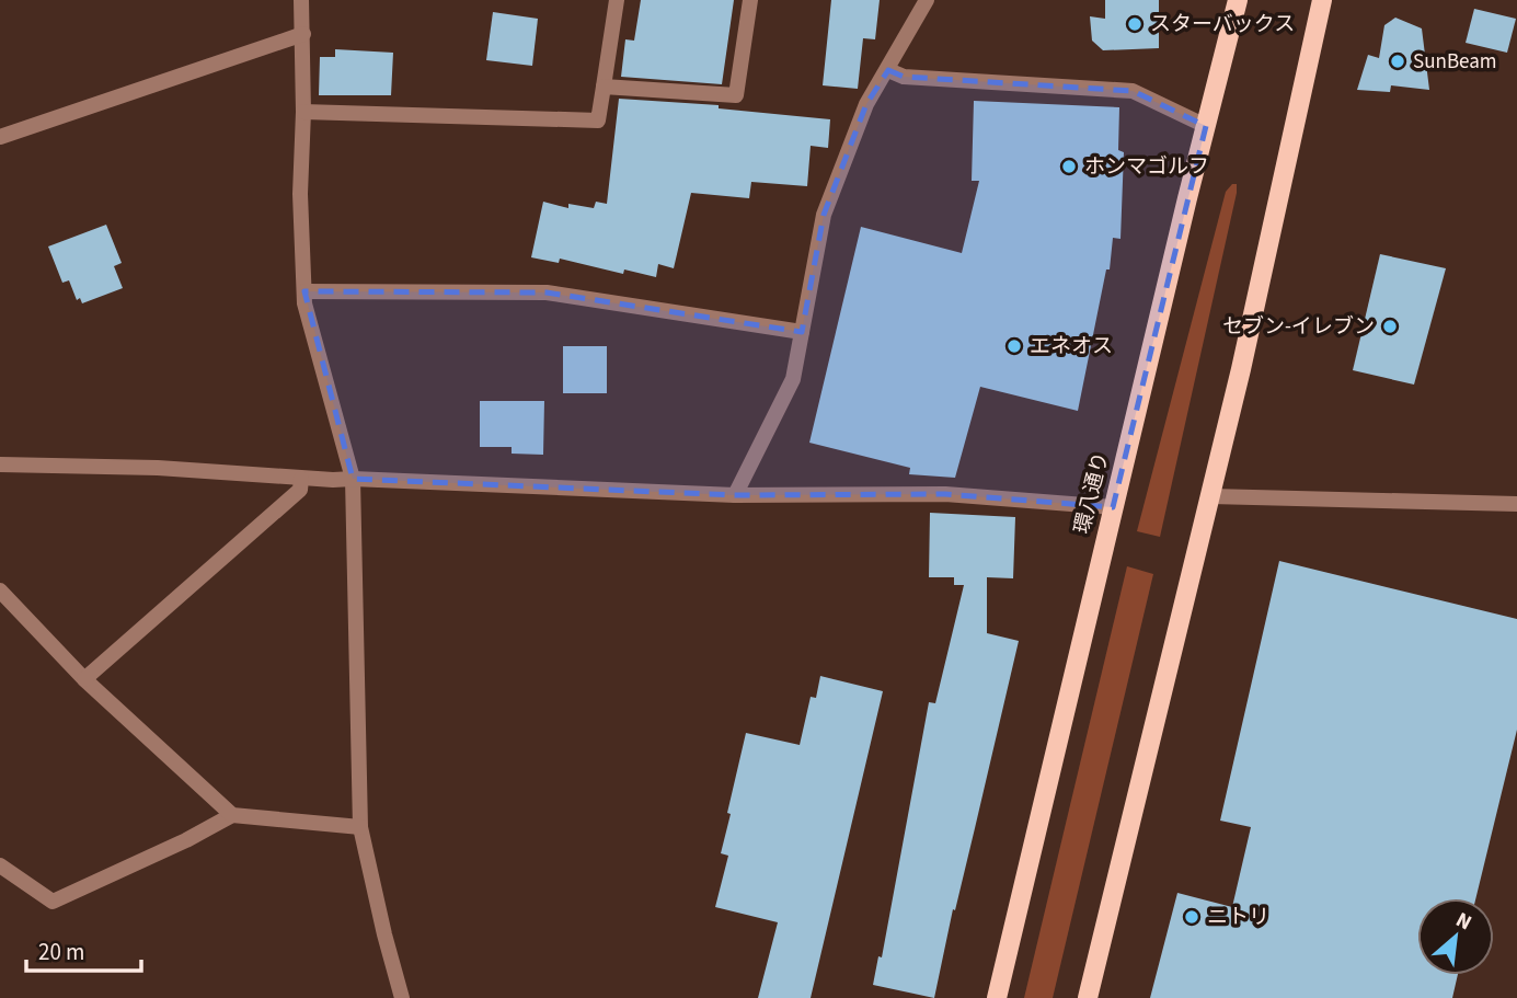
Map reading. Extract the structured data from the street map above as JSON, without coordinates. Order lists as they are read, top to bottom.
{
  "streets": {
    "main road": ["環八通り"]
  },
  "places": [
    "スターバックス",
    "SunBeam",
    "ホンマゴルフ",
    "セブン-イレブン",
    "エネオス",
    "ニトリ"
  ],
  "scale_bar": "20 m",
  "north": "top right"
}
